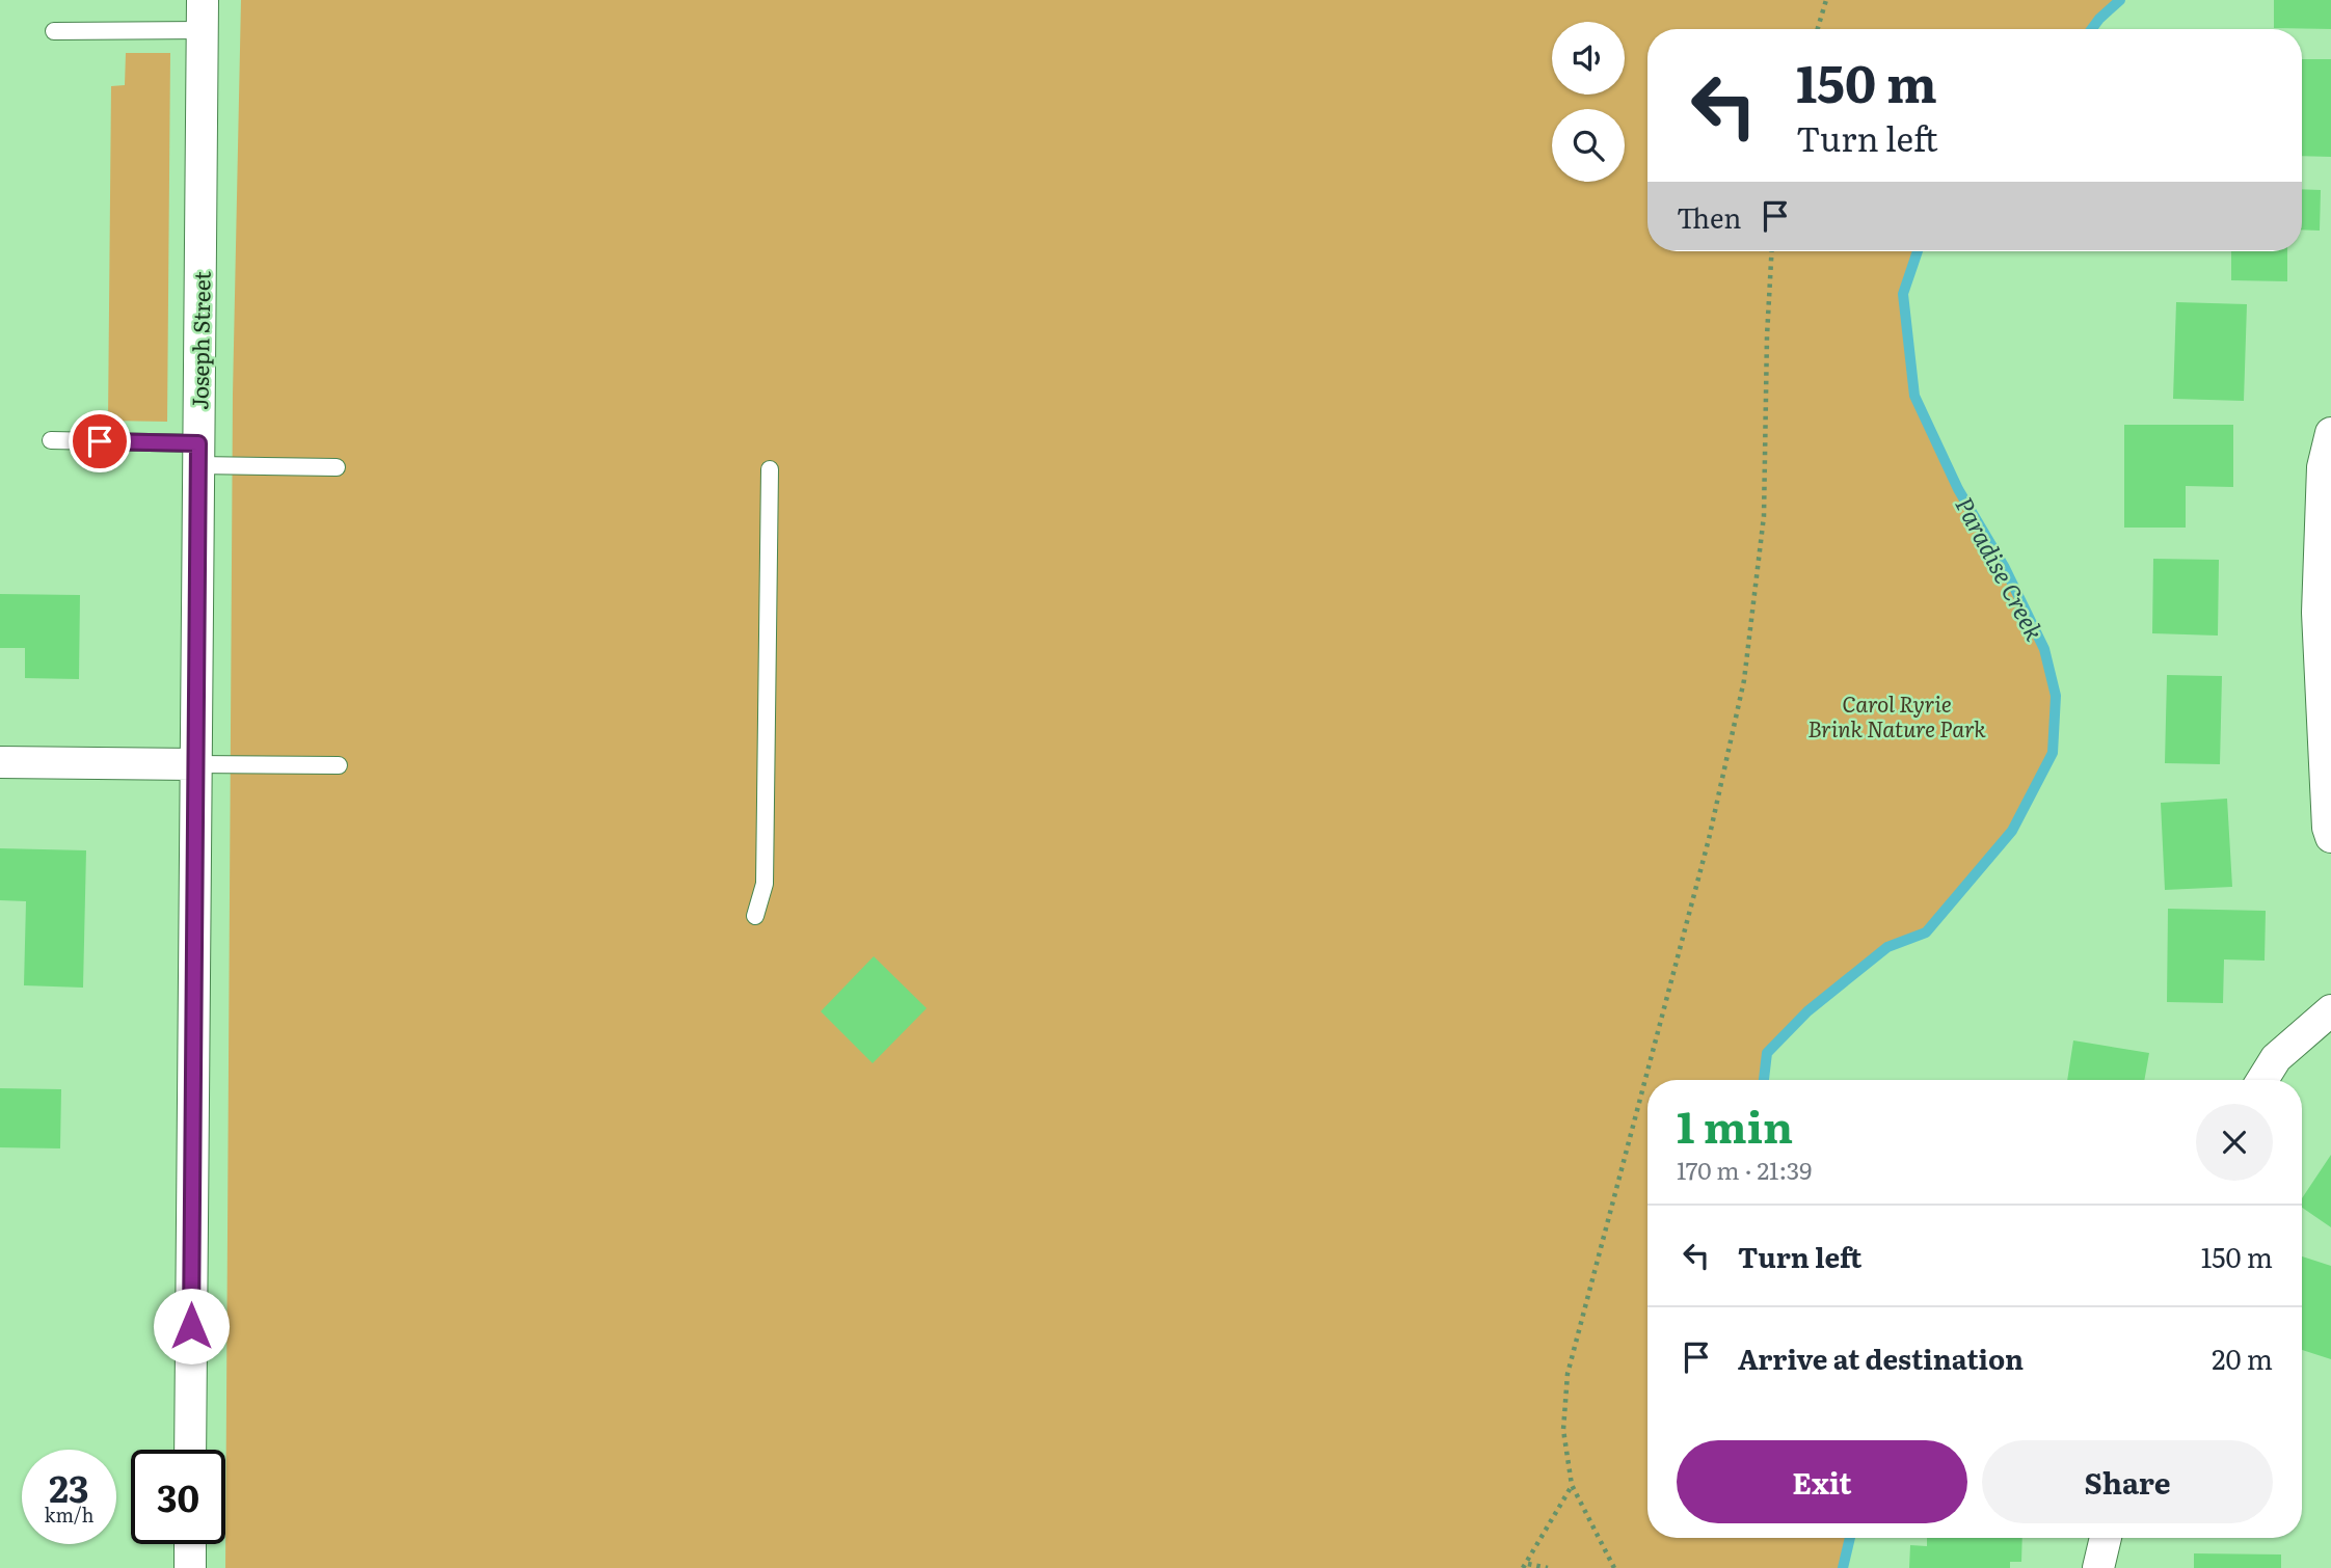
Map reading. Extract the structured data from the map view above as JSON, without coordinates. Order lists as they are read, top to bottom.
{
  "streets": {
    "street": ["Joseph Street"]
  },
  "water": ["Paradise Creek"],
  "parks": ["Carol Ryrie Brink Nature Park"],
  "page": {
    "turn": ["150 m", "Turn left"],
    "then": "Then",
    "heading": ["1 min", "170 m · 21:39"],
    "list": [
      {
        "name": "Turn left",
        "value": "150 m"
      },
      {
        "name": "Arrive at destination",
        "value": "20 m"
      }
    ],
    "buttons": ["Exit", "Share"],
    "speed": "23 km/h",
    "limit": "30"
  }
}
